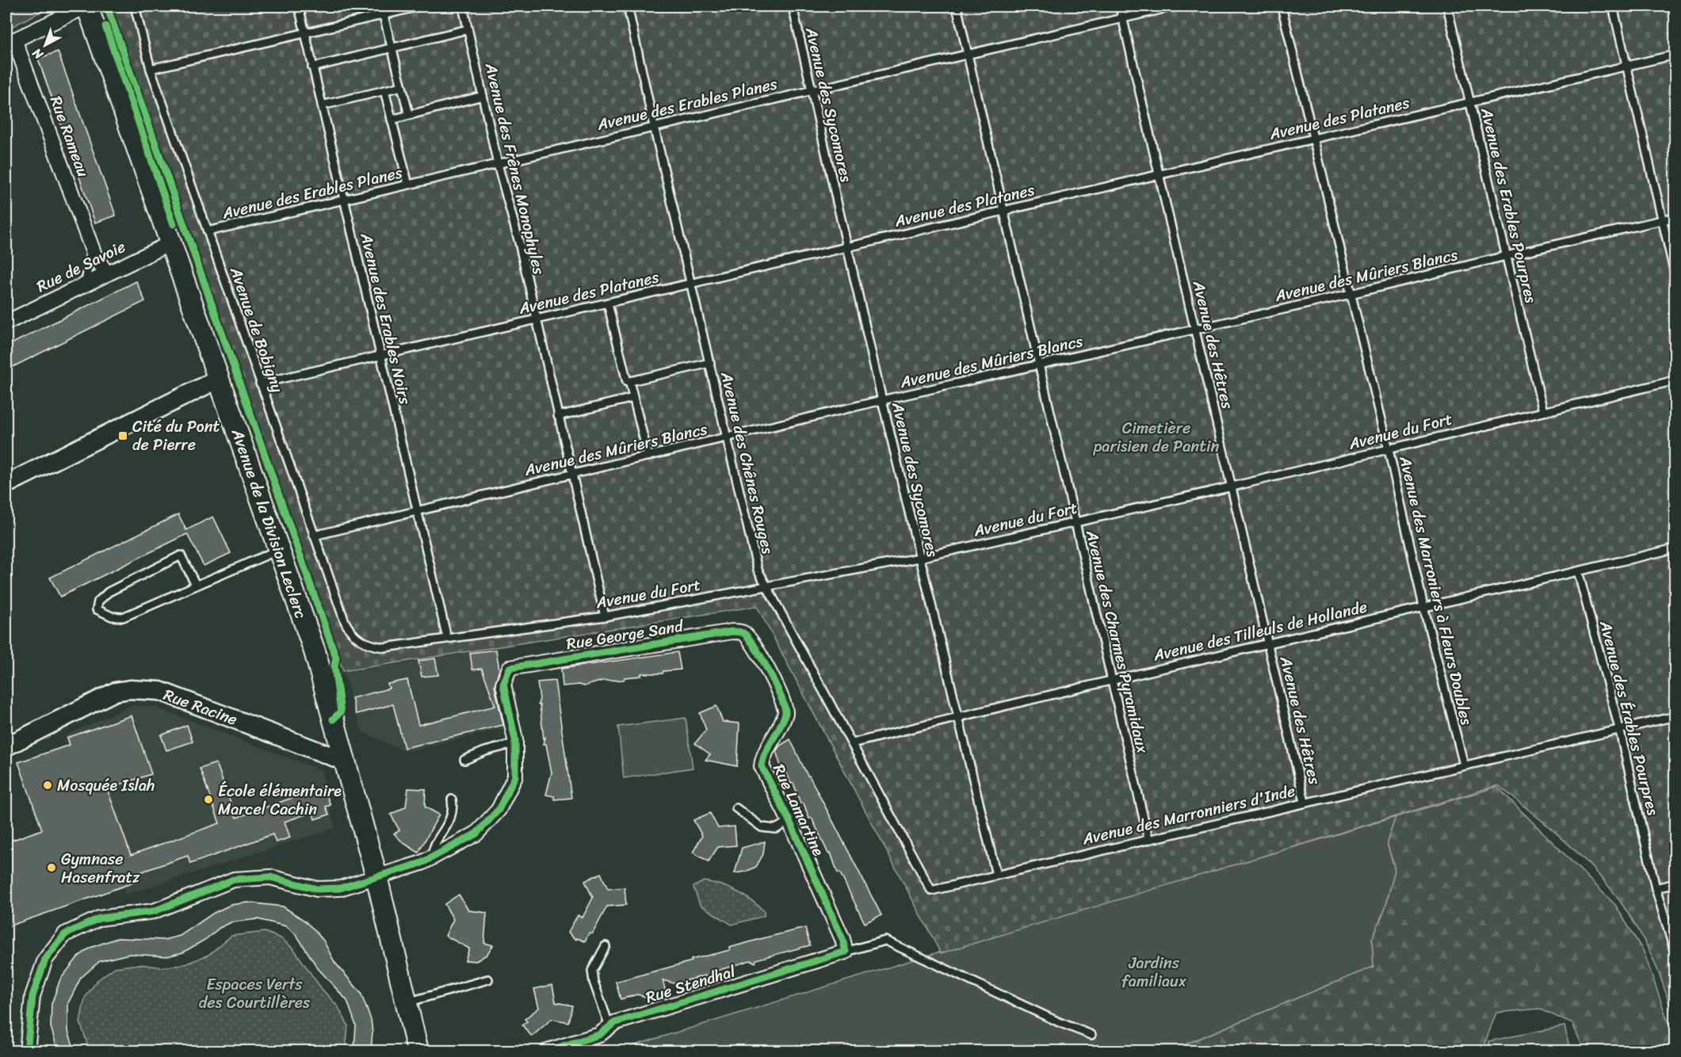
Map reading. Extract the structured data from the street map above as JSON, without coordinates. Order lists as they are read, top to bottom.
{
  "streets": {
    "main road": ["Avenue de la Division Leclerc"],
    "street": [
      "Rue Rameau",
      "Rue de Savoie",
      "Rue George Sand",
      "Rue Racine",
      "Rue Lamartine",
      "Rue Stendhal"
    ],
    "lane": [
      "Avenue des Erables Planes",
      "Avenue des Sycomores",
      "Avenue des Platanes",
      "Avenue des Frênes Monophyles",
      "Avenue des Erables Pourpres",
      "Avenue des Mûriers Blancs",
      "Avenue des Erables Noirs",
      "Avenue de Bobigny",
      "Avenue des Hêtres",
      "Avenue du Fort",
      "Avenue des Chênes Rouges",
      "Avenue des Marroniers à Fleurs Doubles",
      "Avenue des Tilleuls de Hollande",
      "Avenue des Charmes Pyramidaux",
      "Avenue des Érables Pourpres",
      "Avenue des Marronniers d'Inde"
    ]
  },
  "crossings": [
    ["Avenue des Erables Planes", "Avenue des Sycomores"],
    ["Avenue des Erables Planes", "Avenue des Frênes Monophyles"],
    ["Avenue des Erables Planes", "Avenue des Erables Noirs"],
    ["Avenue des Erables Planes", "Avenue de Bobigny"],
    ["Avenue des Erables Planes", "Avenue des Hêtres"],
    ["Avenue des Erables Planes", "Avenue des Chênes Rouges"],
    ["Avenue des Erables Planes", "Avenue des Charmes Pyramidaux"],
    ["Avenue des Sycomores", "Avenue des Platanes"],
    ["Avenue des Sycomores", "Avenue des Mûriers Blancs"],
    ["Avenue des Sycomores", "Avenue du Fort"],
    ["Avenue des Sycomores", "Avenue des Tilleuls de Hollande"],
    ["Avenue des Sycomores", "Avenue des Marronniers d'Inde"],
    ["Avenue des Platanes", "Avenue des Frênes Monophyles"],
    ["Avenue des Platanes", "Avenue des Erables Pourpres"],
    ["Avenue des Platanes", "Avenue des Erables Noirs"],
    ["Avenue des Platanes", "Avenue de Bobigny"],
    ["Avenue des Platanes", "Avenue des Hêtres"],
    ["Avenue des Platanes", "Avenue des Chênes Rouges"],
    ["Avenue des Platanes", "Avenue des Marroniers à Fleurs Doubles"],
    ["Avenue des Platanes", "Avenue des Charmes Pyramidaux"],
    ["Rue Rameau", "Rue de Savoie"],
    ["Avenue des Frênes Monophyles", "Avenue des Mûriers Blancs"],
    ["Avenue des Frênes Monophyles", "Avenue du Fort"],
    ["Avenue des Erables Pourpres", "Avenue des Mûriers Blancs"],
    ["Avenue des Erables Pourpres", "Avenue du Fort"],
    ["Rue de Savoie", "Avenue de la Division Leclerc"],
    ["Avenue des Mûriers Blancs", "Avenue des Erables Noirs"],
    ["Avenue des Mûriers Blancs", "Avenue de Bobigny"],
    ["Avenue des Mûriers Blancs", "Avenue des Hêtres"],
    ["Avenue des Mûriers Blancs", "Avenue des Chênes Rouges"],
    ["Avenue des Mûriers Blancs", "Avenue des Marroniers à Fleurs Doubles"],
    ["Avenue des Mûriers Blancs", "Avenue des Charmes Pyramidaux"],
    ["Avenue des Erables Noirs", "Avenue du Fort"],
    ["Avenue de Bobigny", "Avenue du Fort"],
    ["Avenue des Hêtres", "Avenue du Fort"],
    ["Avenue des Hêtres", "Avenue des Tilleuls de Hollande"],
    ["Avenue des Hêtres", "Avenue des Marronniers d'Inde"],
    ["Avenue du Fort", "Avenue des Chênes Rouges"],
    ["Avenue du Fort", "Avenue des Marroniers à Fleurs Doubles"],
    ["Avenue du Fort", "Avenue des Charmes Pyramidaux"],
    ["Avenue des Chênes Rouges", "Avenue des Tilleuls de Hollande"],
    ["Avenue des Chênes Rouges", "Avenue des Marronniers d'Inde"],
    ["Avenue de la Division Leclerc", "Rue Racine"],
    ["Avenue des Marroniers à Fleurs Doubles", "Avenue des Tilleuls de Hollande"],
    ["Avenue des Marroniers à Fleurs Doubles", "Avenue des Marronniers d'Inde"],
    ["Avenue des Tilleuls de Hollande", "Avenue des Charmes Pyramidaux"],
    ["Avenue des Tilleuls de Hollande", "Avenue des Érables Pourpres"],
    ["Rue George Sand", "Rue Lamartine"],
    ["Avenue des Charmes Pyramidaux", "Avenue des Marronniers d'Inde"],
    ["Avenue des Érables Pourpres", "Avenue des Marronniers d'Inde"],
    ["Rue Lamartine", "Rue Stendhal"]
  ],
  "parks": ["Cimetière parisien de Pantin", "Jardins familiaux", "Espaces Verts des Courtillères"],
  "places": {
    "transit": ["Cité du Pont de Pierre"],
    "other": ["Mosquée Islah", "École élémentaire Marcel Cachin", "Gymnase Hasenfratz"]
  },
  "north": "bottom left"
}
